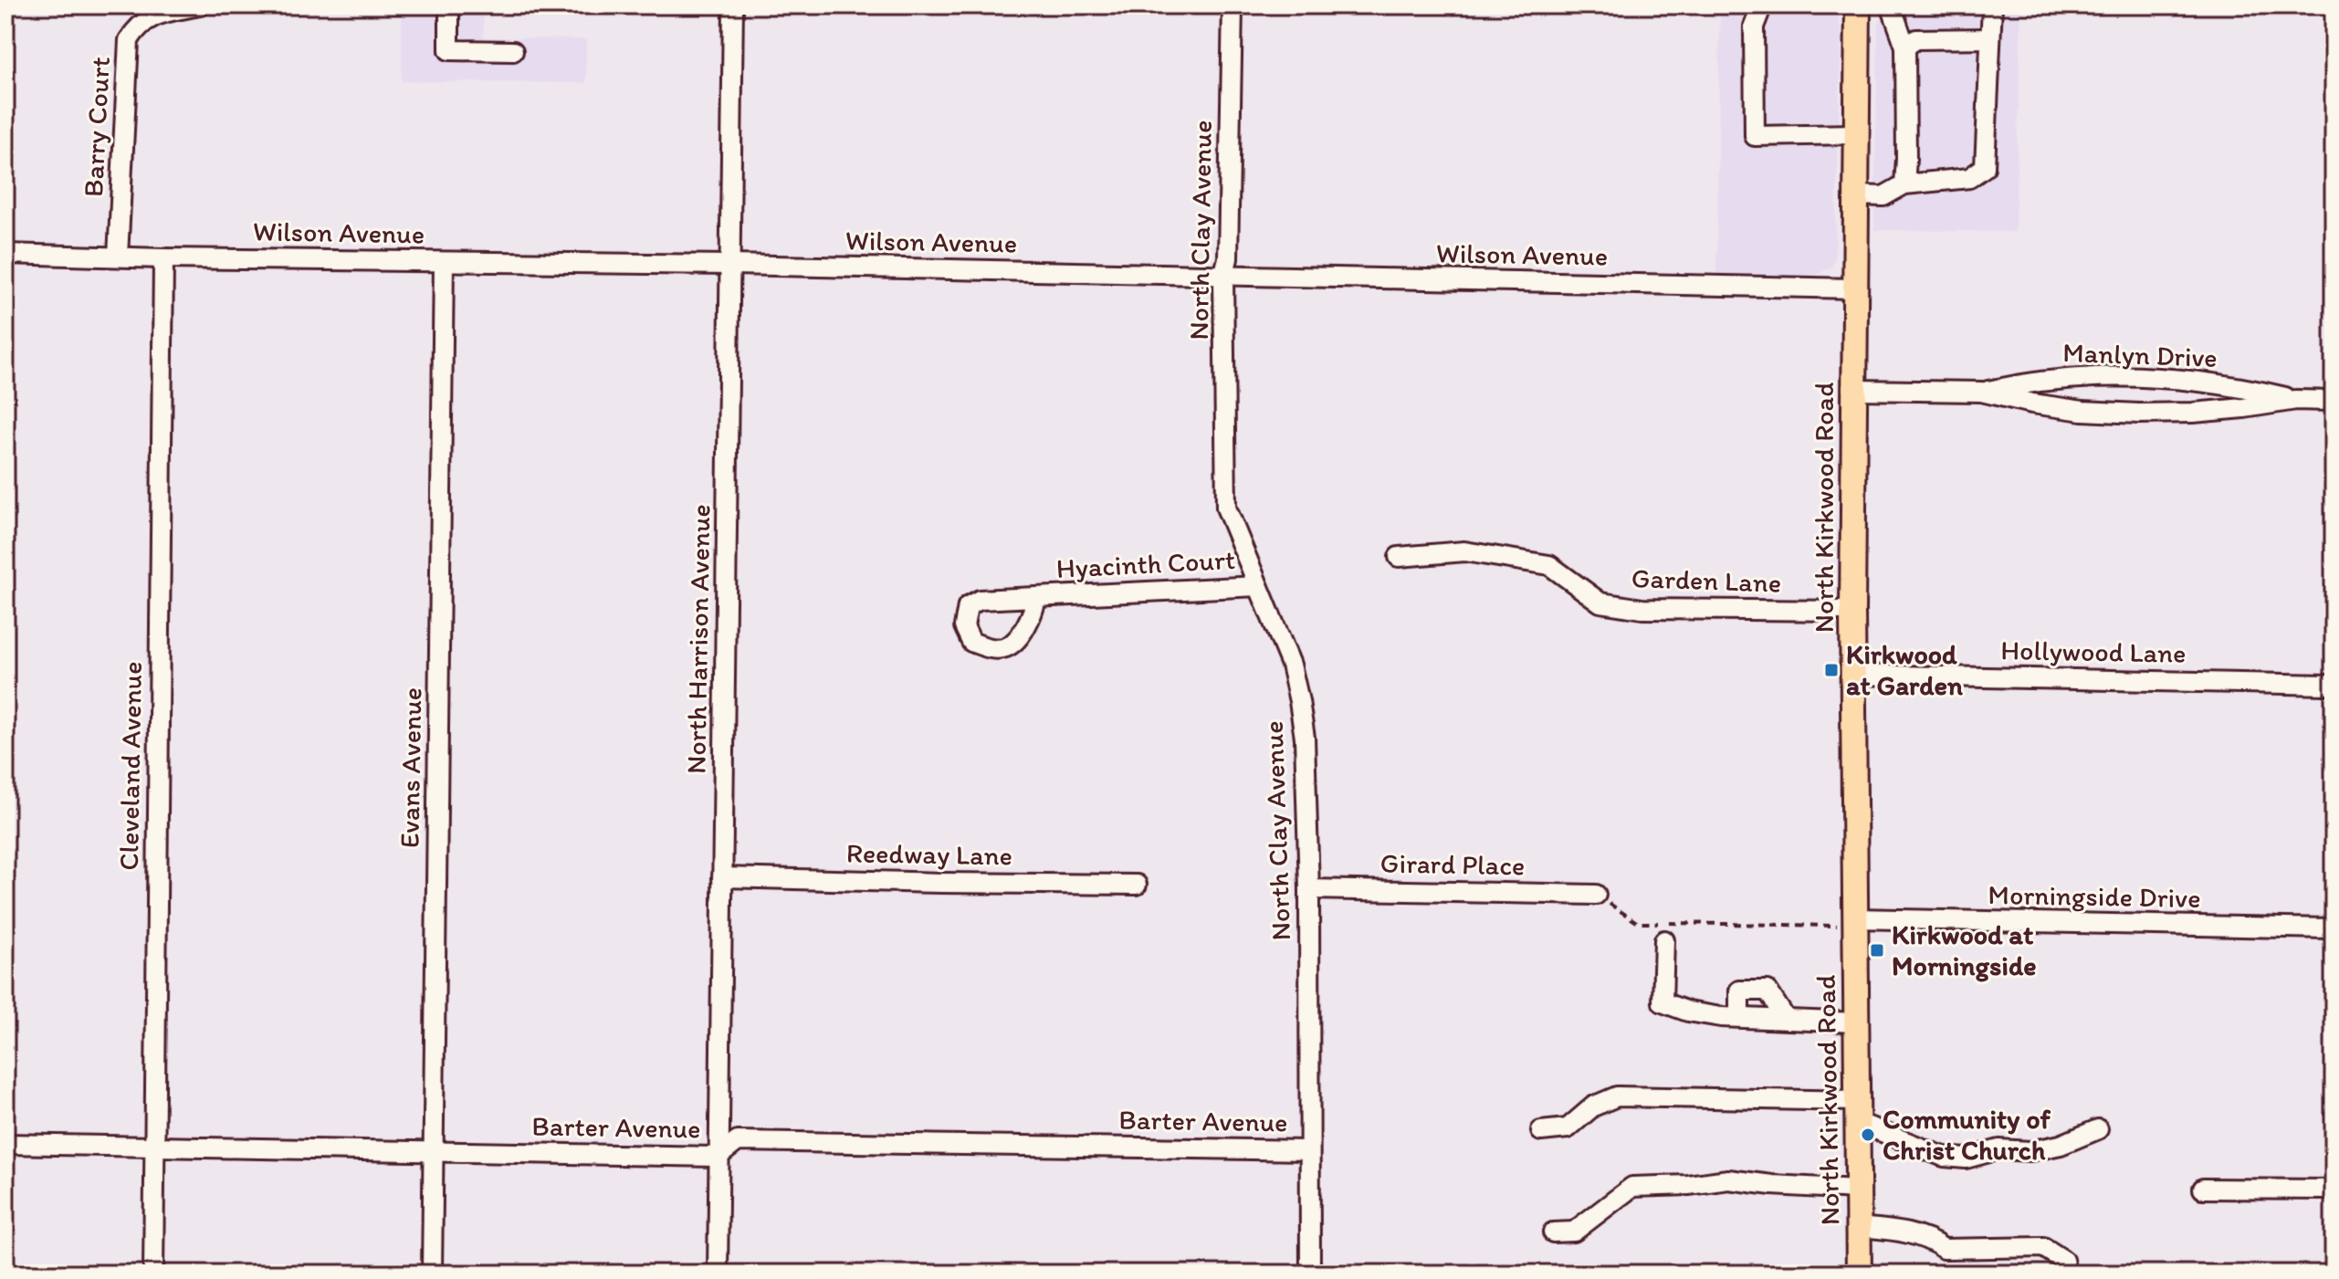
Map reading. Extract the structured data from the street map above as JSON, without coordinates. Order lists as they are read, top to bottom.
{
  "streets": {
    "main road": ["North Kirkwood Road"],
    "street": [
      "Barry Court",
      "North Clay Avenue",
      "Wilson Avenue",
      "Manlyn Drive",
      "Hyacinth Court",
      "Garden Lane",
      "North Harrison Avenue",
      "Hollywood Lane",
      "Cleveland Avenue",
      "Evans Avenue",
      "Reedway Lane",
      "Girard Place",
      "Morningside Drive",
      "Barter Avenue"
    ]
  },
  "crossings": [
    ["Barry Court", "Wilson Avenue"],
    ["North Clay Avenue", "Wilson Avenue"],
    ["North Clay Avenue", "Hyacinth Court"],
    ["North Clay Avenue", "Girard Place"],
    ["North Clay Avenue", "Barter Avenue"],
    ["Wilson Avenue", "North Kirkwood Road"],
    ["Wilson Avenue", "North Harrison Avenue"],
    ["Wilson Avenue", "Cleveland Avenue"],
    ["Wilson Avenue", "Evans Avenue"],
    ["Manlyn Drive", "North Kirkwood Road"],
    ["North Kirkwood Road", "Garden Lane"],
    ["North Kirkwood Road", "Hollywood Lane"],
    ["North Kirkwood Road", "Morningside Drive"],
    ["North Harrison Avenue", "Reedway Lane"],
    ["North Harrison Avenue", "Barter Avenue"],
    ["Cleveland Avenue", "Barter Avenue"],
    ["Evans Avenue", "Barter Avenue"]
  ],
  "places": {
    "transit": ["Kirkwood at Garden", "Kirkwood at Morningside"],
    "other": ["Community of Christ Church"]
  }
}
